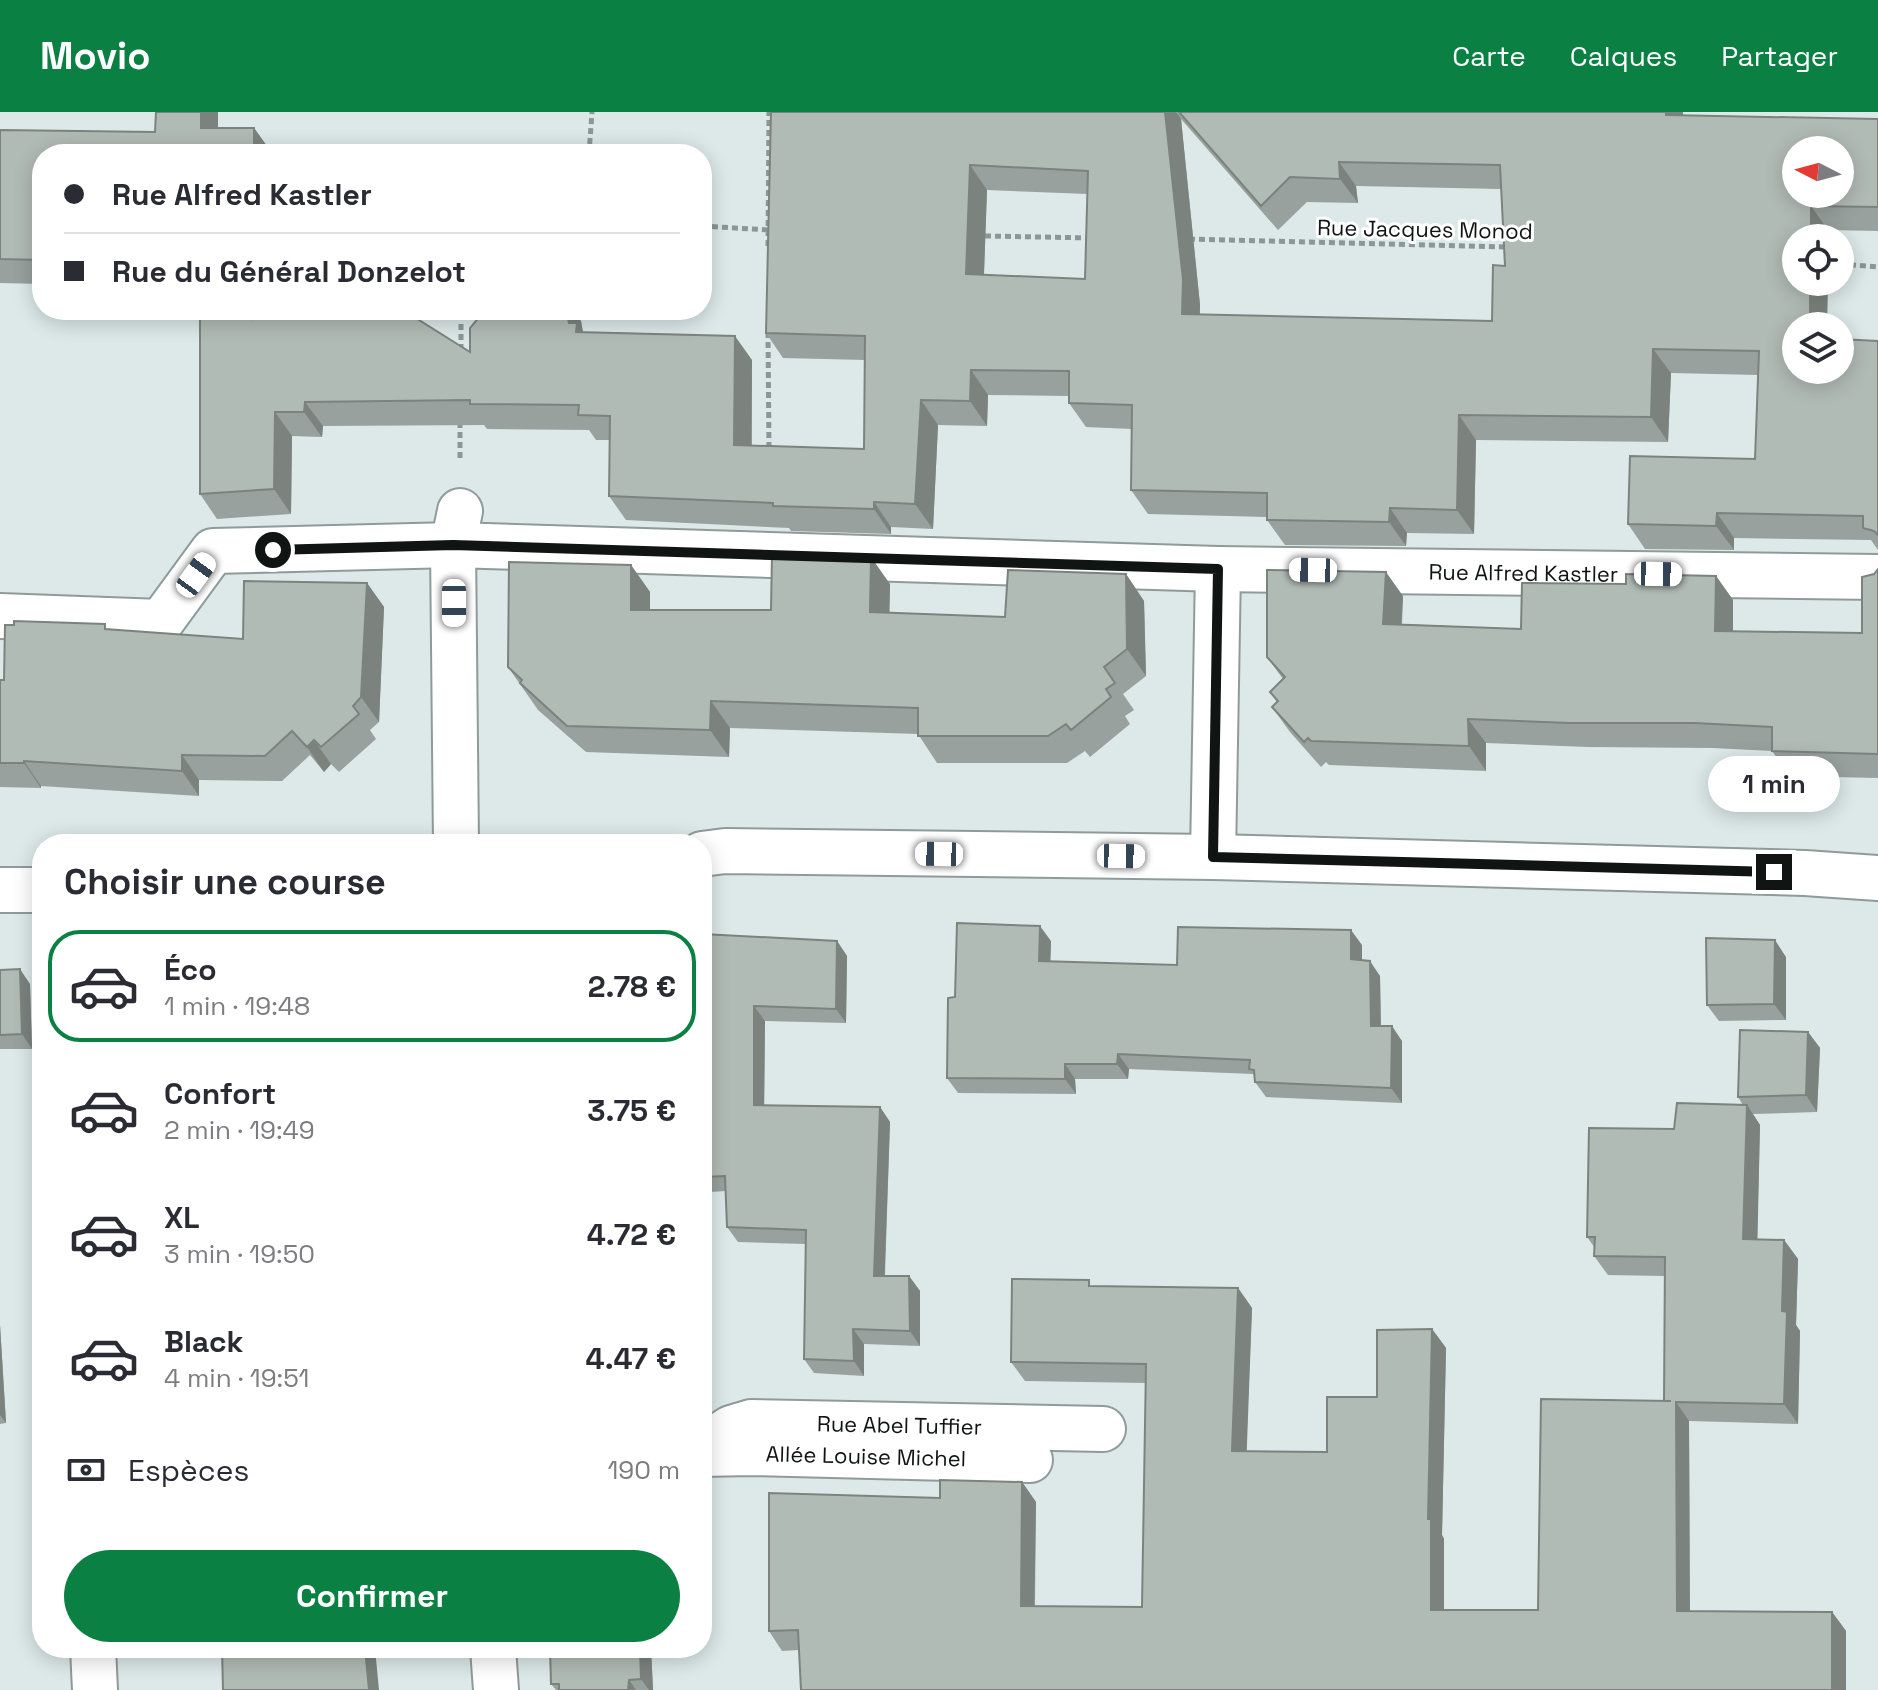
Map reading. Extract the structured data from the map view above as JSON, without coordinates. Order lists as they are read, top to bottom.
{
  "streets": {
    "street": ["Rue Alfred Kastler", "Rue Abel Tuffier", "Allée Louise Michel"],
    "path": ["Rue Jacques Monod"]
  },
  "north": "left",
  "page": {
    "header": "Movio",
    "nav": ["Carte", "Calques", "Partager"],
    "banner": ["Rue Alfred Kastler", "Rue du Général Donzelot"],
    "bubble": "1 min",
    "heading": "Choisir une course",
    "list": [
      {
        "name": "Éco",
        "note": "1 min · 19:48",
        "value": "2.78 €"
      },
      {
        "name": "Confort",
        "note": "2 min · 19:49",
        "value": "3.75 €"
      },
      {
        "name": "XL",
        "note": "3 min · 19:50",
        "value": "4.72 €"
      },
      {
        "name": "Black",
        "note": "4 min · 19:51",
        "value": "4.47 €"
      }
    ],
    "pay": ["Espèces", "190 m"],
    "buttons": "Confirmer"
  }
}
